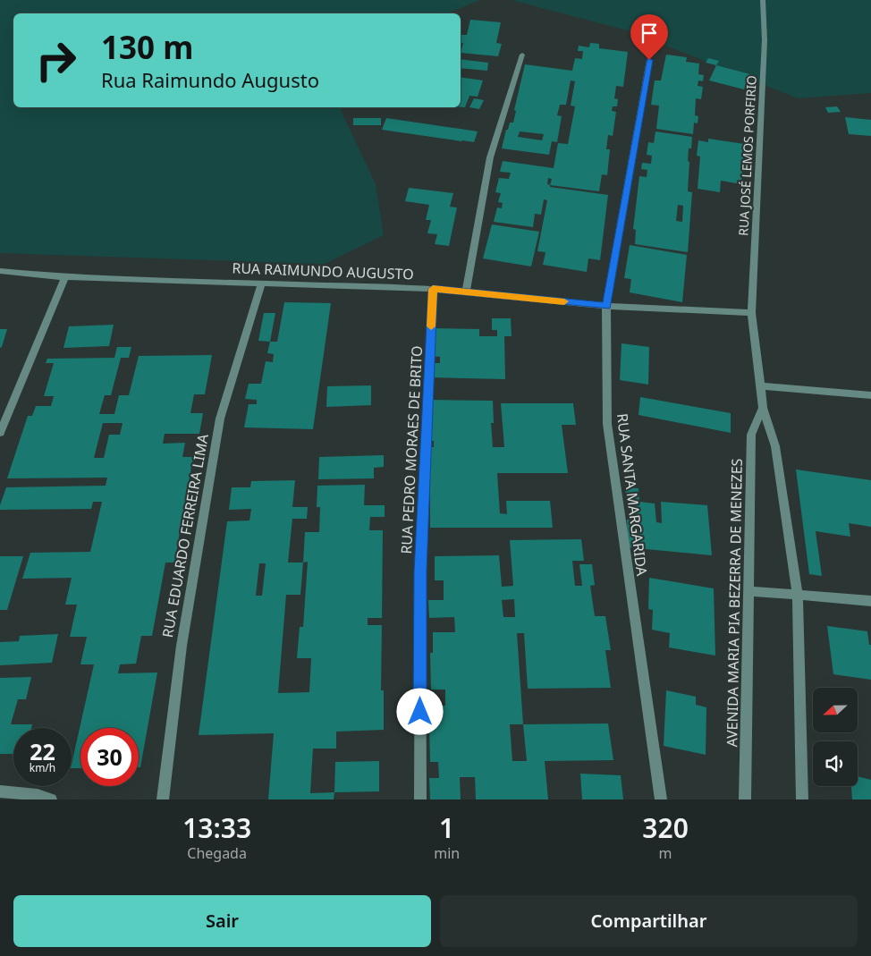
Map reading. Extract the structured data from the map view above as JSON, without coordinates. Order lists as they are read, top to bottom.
{
  "streets": {
    "street": [
      "RUA JOSÉ LEMOS PORFIRIO",
      "RUA RAIMUNDO AUGUSTO",
      "RUA PEDRO MORAES DE BRITO",
      "RUA SANTA MARGARIDA",
      "RUA EDUARDO FERREIRA LIMA",
      "AVENIDA MARIA PIA BEZERRA DE MENEZES"
    ]
  },
  "crossings": [
    ["RUA JOSÉ LEMOS PORFIRIO", "RUA RAIMUNDO AUGUSTO"],
    ["RUA JOSÉ LEMOS PORFIRIO", "AVENIDA MARIA PIA BEZERRA DE MENEZES"],
    ["RUA RAIMUNDO AUGUSTO", "RUA PEDRO MORAES DE BRITO"],
    ["RUA RAIMUNDO AUGUSTO", "RUA SANTA MARGARIDA"],
    ["RUA RAIMUNDO AUGUSTO", "RUA EDUARDO FERREIRA LIMA"],
    ["RUA RAIMUNDO AUGUSTO", "AVENIDA MARIA PIA BEZERRA DE MENEZES"]
  ],
  "north": "left",
  "page": {
    "turn": ["130 m", "Rua Raimundo Augusto"],
    "speed": "22 km/h",
    "limit": "30",
    "eta": [
      "13:33",
      "Chegada",
      "1",
      "min",
      "320",
      "m"
    ],
    "buttons": ["Sair", "Compartilhar"]
  }
}
